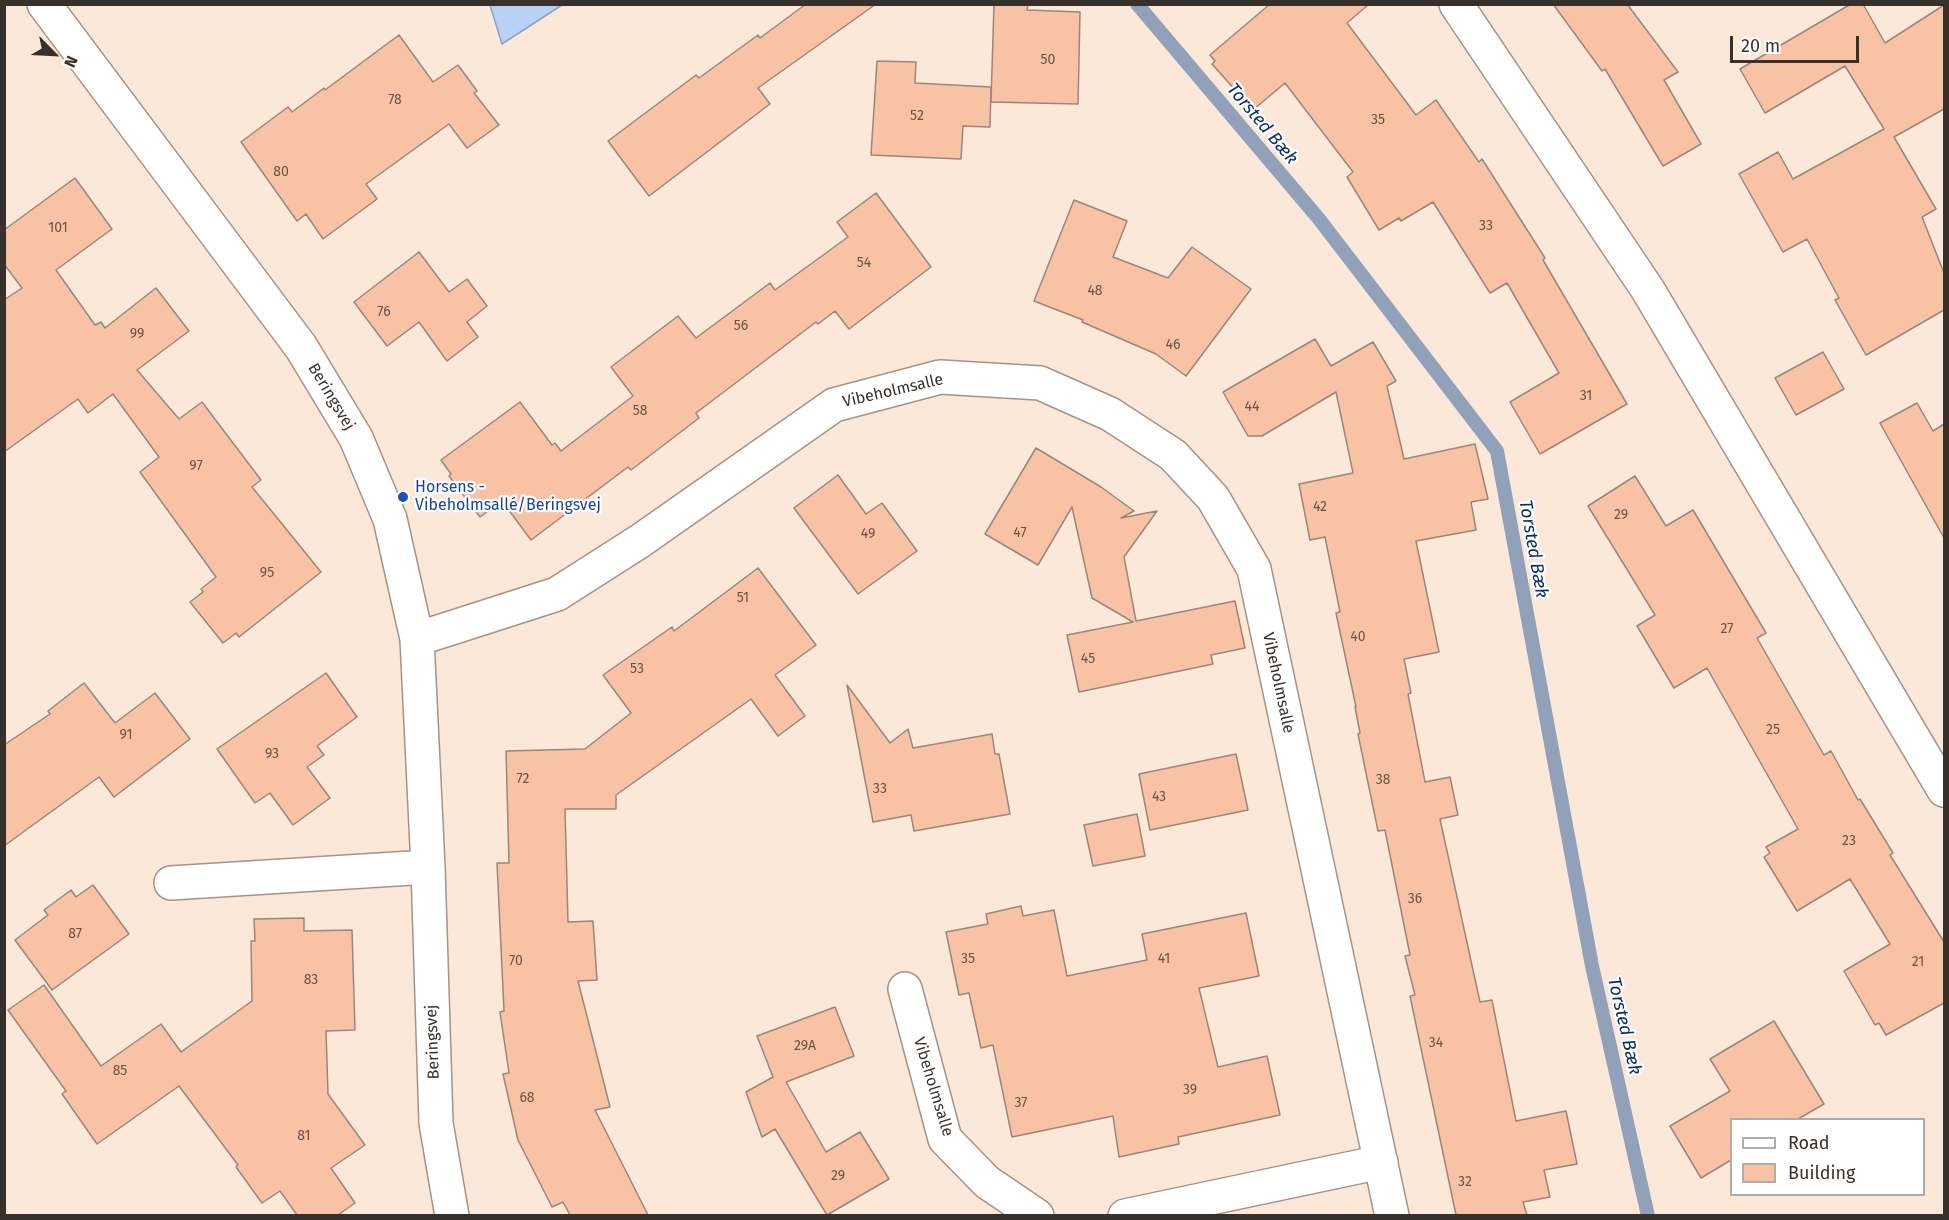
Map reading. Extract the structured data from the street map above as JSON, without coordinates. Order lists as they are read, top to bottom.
{
  "streets": {
    "street": ["Vibeholmsalle", "Beringsvej"]
  },
  "crossings": [
    ["Vibeholmsalle", "Beringsvej"]
  ],
  "water": ["Torsted Bæk"],
  "places": ["Horsens - Vibeholmsallé/Beringsvej"],
  "house_numbers": [
    "50",
    "78",
    "52",
    "35",
    "80",
    "33",
    "101",
    "54",
    "48",
    "76",
    "56",
    "99",
    "46",
    "31",
    "44",
    "58",
    "97",
    "42",
    "29",
    "47",
    "49",
    "95",
    "51",
    "27",
    "40",
    "45",
    "53",
    "25",
    "91",
    "93",
    "72",
    "38",
    "33",
    "43",
    "23",
    "36",
    "87",
    "35",
    "41",
    "70",
    "21",
    "83",
    "34",
    "29A",
    "85",
    "39",
    "68",
    "37",
    "81",
    "29",
    "32"
  ],
  "legend": ["Road", "Building"],
  "scale_bar": "20 m",
  "north": "bottom right"
}
